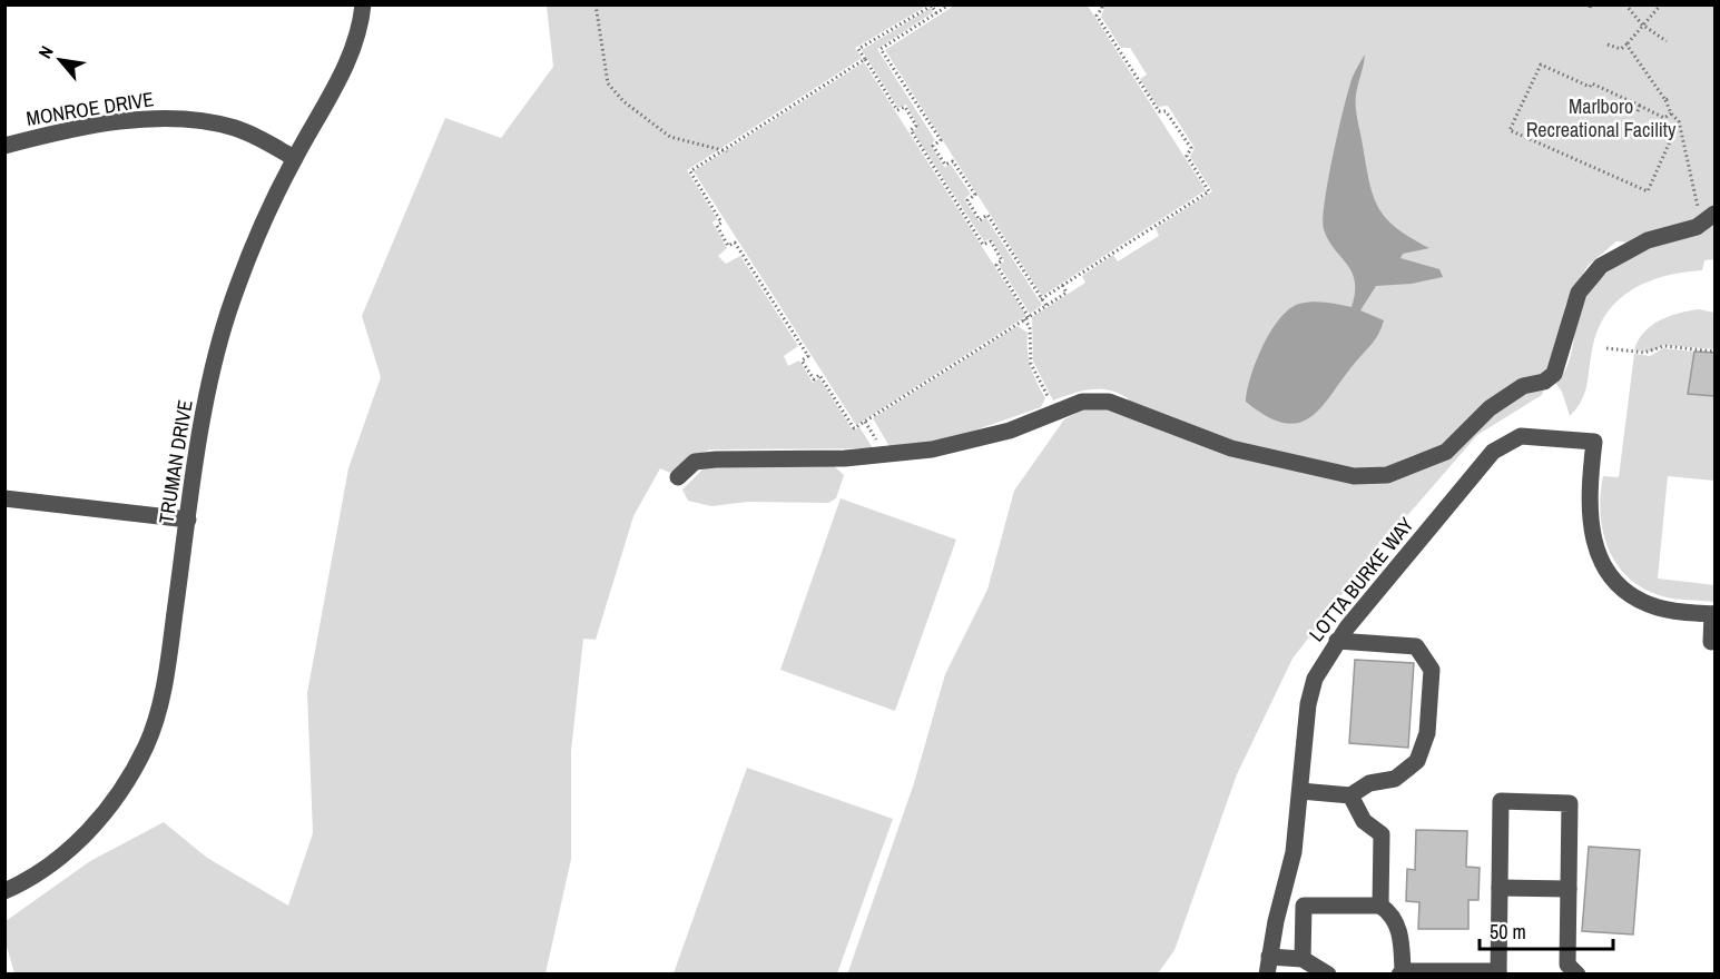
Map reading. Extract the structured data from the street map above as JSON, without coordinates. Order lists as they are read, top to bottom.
{
  "streets": {
    "street": ["MONROE DRIVE", "TRUMAN DRIVE", "LOTTA BURKE WAY"]
  },
  "crossings": [
    ["MONROE DRIVE", "TRUMAN DRIVE"]
  ],
  "parks": ["Marlboro Recreational Facility"],
  "scale_bar": "50 m",
  "north": "top left"
}
